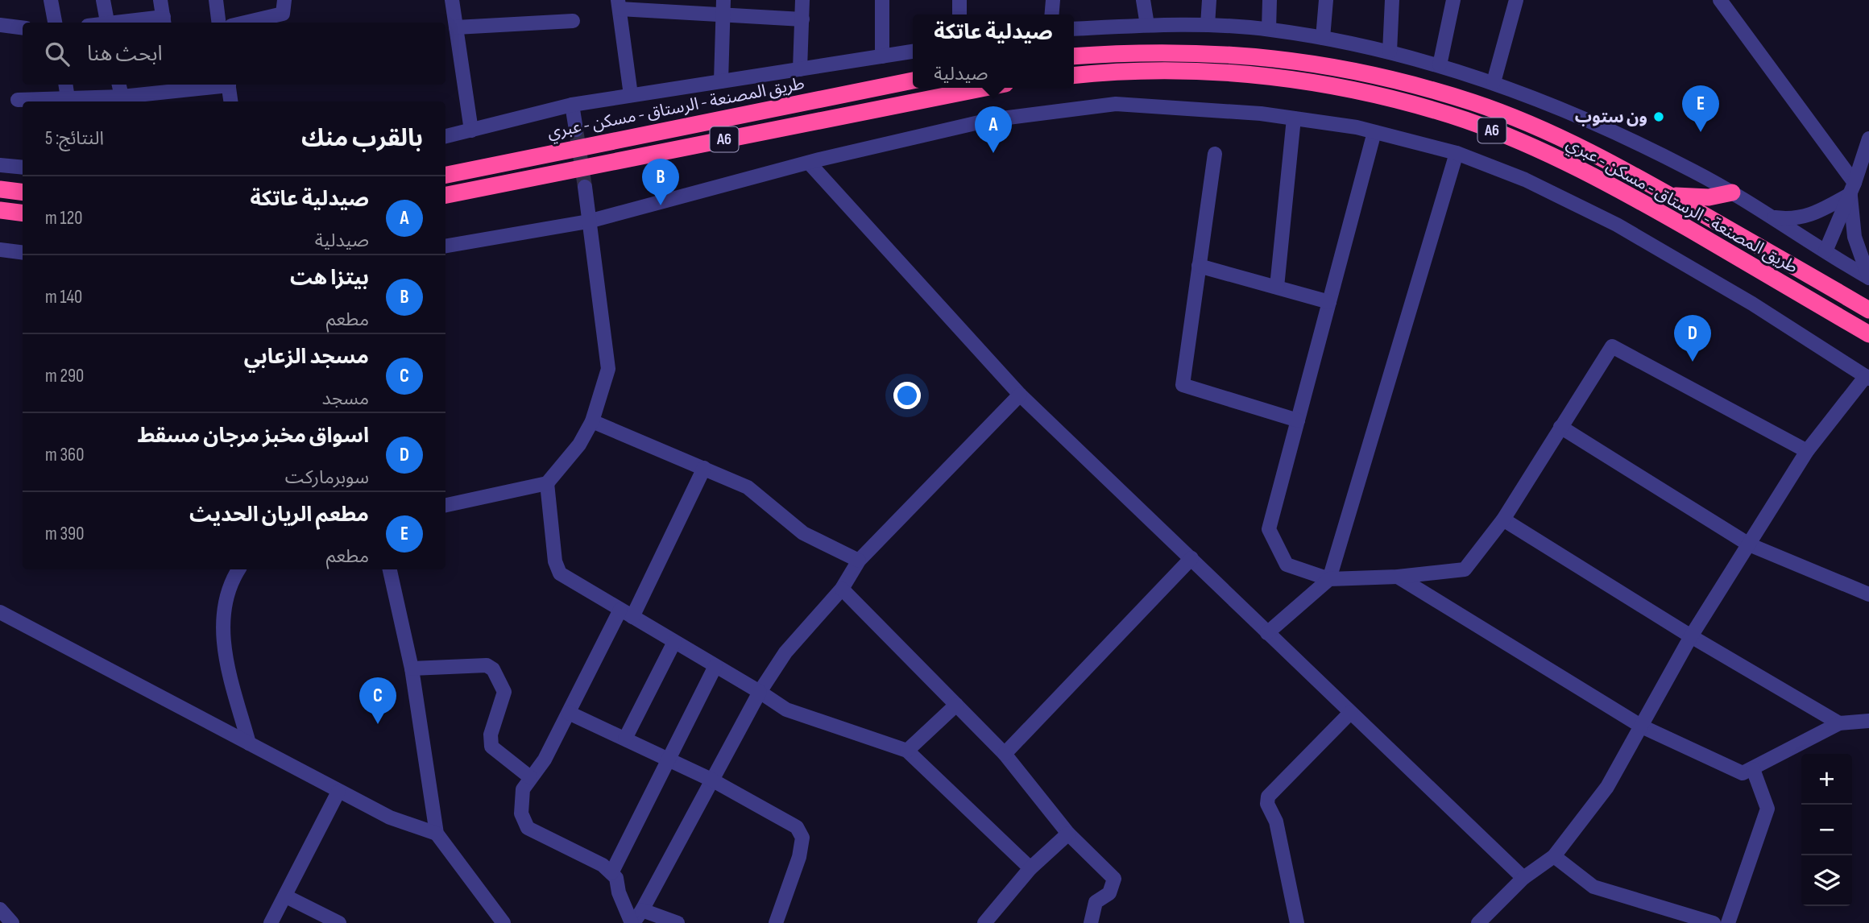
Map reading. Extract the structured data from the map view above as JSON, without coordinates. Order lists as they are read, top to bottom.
{
  "streets": {
    "highway": ["طريق المصنعة - الرستاق - مسكن - عبري", "A6"]
  },
  "places": ["ون ستوب"],
  "page": {
    "popup": ["صيدلية عاتكة", "صيدلية"],
    "search": "ابحث هنا",
    "pins": [
      "E",
      "A",
      "B",
      "D",
      "C"
    ],
    "heading": ["بالقرب منك", "النتائج: 5"],
    "list": [
      {
        "mark": "A",
        "name": "صيدلية عاتكة",
        "note": "صيدلية",
        "value": "120 m"
      },
      {
        "mark": "B",
        "name": "بيتزا هت",
        "note": "مطعم",
        "value": "140 m"
      },
      {
        "mark": "C",
        "name": "مسجد الزعابي",
        "note": "مسجد",
        "value": "290 m"
      },
      {
        "mark": "D",
        "name": "اسواق مخبز مرجان مسقط",
        "note": "سوبرماركت",
        "value": "360 m"
      },
      {
        "mark": "E",
        "name": "مطعم الريان الحديث",
        "note": "مطعم",
        "value": "390 m"
      }
    ],
    "map_buttons": ["+", "−"]
  }
}
